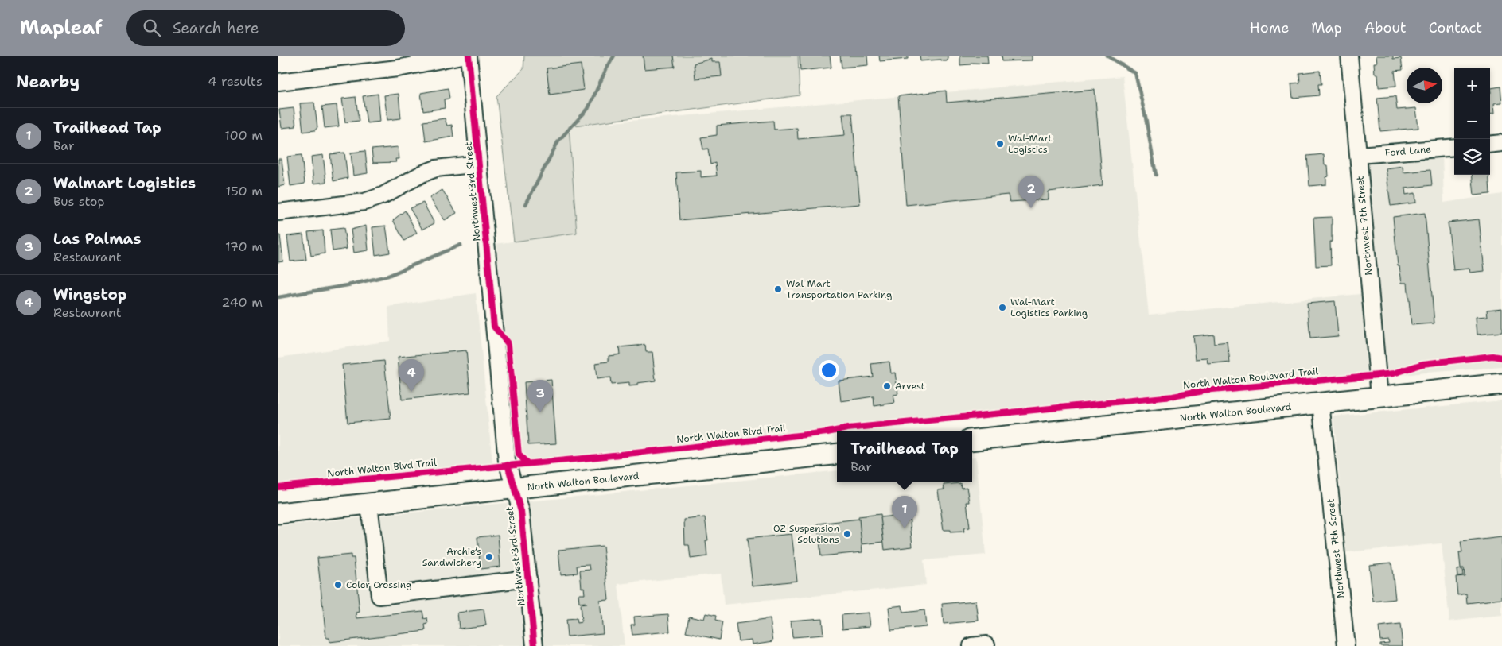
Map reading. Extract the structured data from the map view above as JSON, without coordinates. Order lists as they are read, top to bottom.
{
  "streets": {
    "main road": ["North Walton Boulevard"],
    "street": ["Ford Lane", "Northwest 3rd Street", "Northwest 7th Street"],
    "cycle path": ["North Walton Boulevard Trail"]
  },
  "crossings": [
    ["Ford Lane", "Northwest 7th Street"],
    ["Northwest 3rd Street", "North Walton Boulevard"],
    ["Northwest 7th Street", "North Walton Boulevard"]
  ],
  "places": [
    "Wal-Mart Logistics",
    "Wal-Mart Transportation Parking",
    "Wal-Mart Logistics Parking",
    "Arvest",
    "OZ Suspension Solutions",
    "Archie’s Sandwichery",
    "Coler Crossing"
  ],
  "north": "right",
  "page": {
    "header": "Mapleaf",
    "search": "Search here",
    "nav": [
      "Home",
      "Map",
      "About",
      "Contact"
    ],
    "heading": ["Nearby", "4 results"],
    "map_buttons": ["+", "−"],
    "list": [
      {
        "mark": "1",
        "name": "Trailhead Tap",
        "note": "Bar",
        "value": "100 m"
      },
      {
        "mark": "2",
        "name": "Walmart Logistics",
        "note": "Bus stop",
        "value": "150 m"
      },
      {
        "mark": "3",
        "name": "Las Palmas",
        "note": "Restaurant",
        "value": "170 m"
      },
      {
        "mark": "4",
        "name": "Wingstop",
        "note": "Restaurant",
        "value": "240 m"
      }
    ],
    "pins": [
      "2",
      "4",
      "3",
      "1"
    ],
    "popup": ["Trailhead Tap", "Bar"]
  }
}
